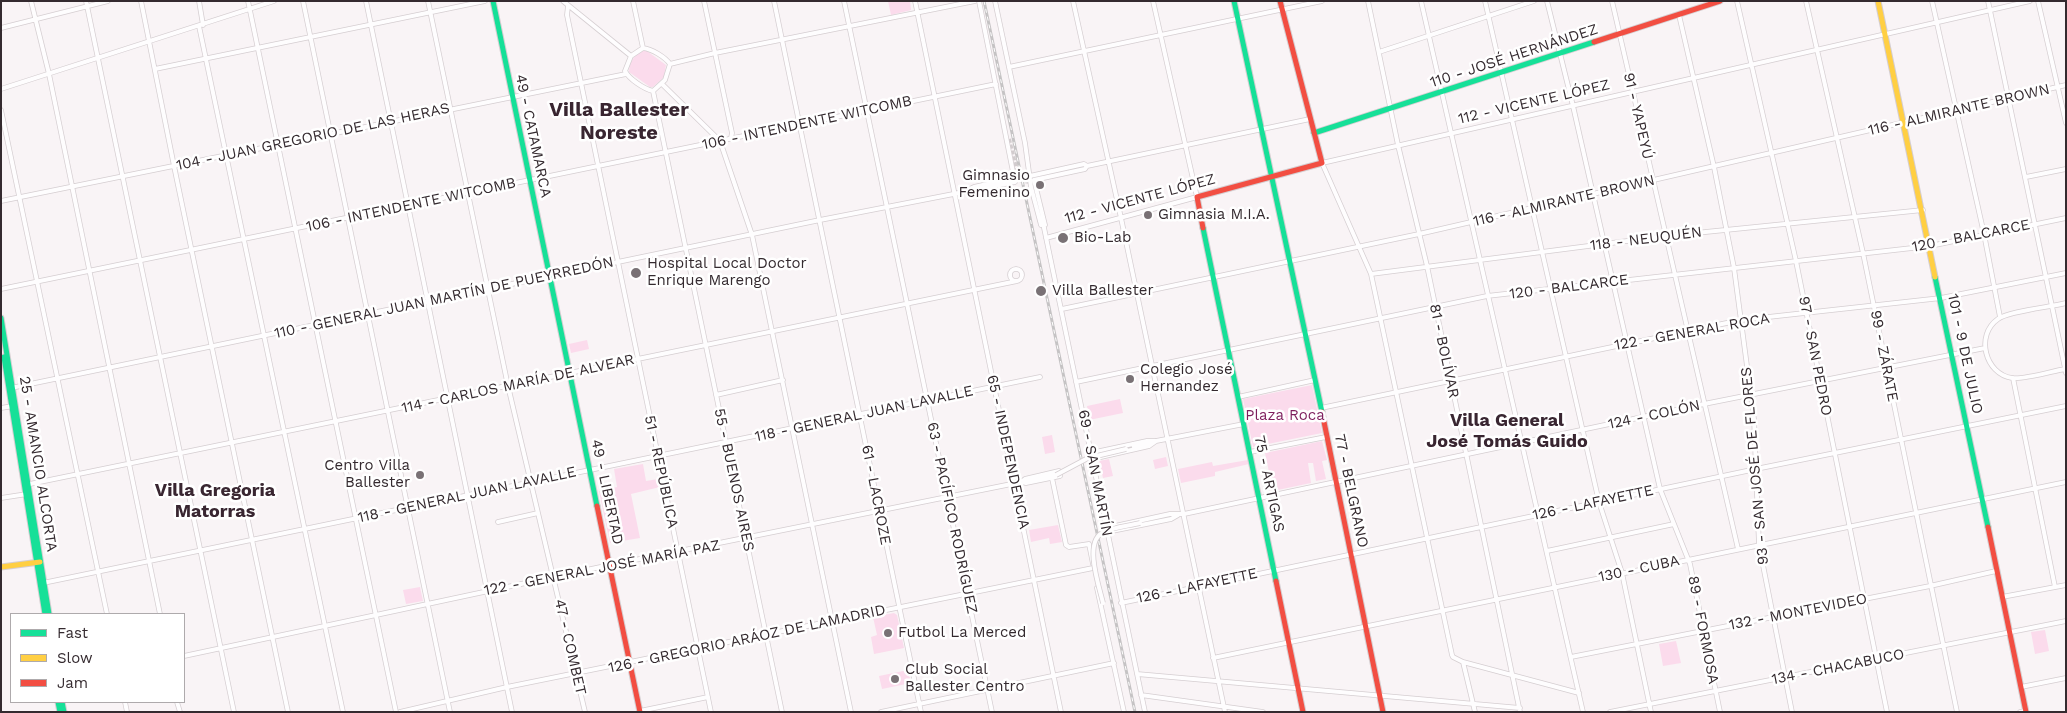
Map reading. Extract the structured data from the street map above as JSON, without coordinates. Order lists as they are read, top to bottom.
{
  "streets": {
    "street": [
      "110 - JOSÉ HERNÁNDEZ",
      "112 - VICENTE LÓPEZ",
      "116 - ALMIRANTE BROWN",
      "91 - YAPEYÚ",
      "106 - INTENDENTE WITCOMB",
      "49 - CATAMARCA",
      "104 - JUAN GREGORIO DE LAS HERAS",
      "120 - BALCARCE",
      "118 - NEUQUÉN",
      "110 - GENERAL JUAN MARTÍN DE PUEYRREDÓN",
      "122 - GENERAL ROCA",
      "81 - BOLÍVAR",
      "101 - 9 DE JULIO",
      "97 - SAN PEDRO",
      "99 - ZÁRATE",
      "114 - CARLOS MARÍA DE ALVEAR",
      "118 - GENERAL JUAN LAVALLE",
      "124 - COLÓN",
      "65 - INDEPENDENCIA",
      "93 - SAN JOSÉ DE FLORES",
      "51 - REPÚBLICA",
      "69 - SAN MARTÍN",
      "55 - BUENOS AIRES",
      "75 - ARTIGAS",
      "77 - BELGRANO",
      "49 - LIBERTAD",
      "61 - LACROZE",
      "126 - LAFAYETTE",
      "63 - PACÍFICO RODRÍGUEZ",
      "122 - GENERAL JOSÉ MARÍA PAZ",
      "130 - CUBA",
      "132 - MONTEVIDEO",
      "89 - FORMOSA",
      "126 - GREGORIO ARÁOZ DE LAMADRID",
      "47 - COMBET",
      "134 - CHACABUCO"
    ]
  },
  "crossings": [
    ["110 - JOSÉ HERNÁNDEZ", "91 - YAPEYÚ"],
    ["110 - JOSÉ HERNÁNDEZ", "81 - BOLÍVAR"],
    ["110 - JOSÉ HERNÁNDEZ", "93 - SAN JOSÉ DE FLORES"],
    ["110 - JOSÉ HERNÁNDEZ", "89 - FORMOSA"],
    ["112 - VICENTE LÓPEZ", "91 - YAPEYÚ"],
    ["112 - VICENTE LÓPEZ", "81 - BOLÍVAR"],
    ["112 - VICENTE LÓPEZ", "101 - 9 DE JULIO"],
    ["112 - VICENTE LÓPEZ", "97 - SAN PEDRO"],
    ["112 - VICENTE LÓPEZ", "99 - ZÁRATE"],
    ["112 - VICENTE LÓPEZ", "93 - SAN JOSÉ DE FLORES"],
    ["112 - VICENTE LÓPEZ", "69 - SAN MARTÍN"],
    ["112 - VICENTE LÓPEZ", "75 - ARTIGAS"],
    ["112 - VICENTE LÓPEZ", "77 - BELGRANO"],
    ["112 - VICENTE LÓPEZ", "89 - FORMOSA"],
    ["116 - ALMIRANTE BROWN", "91 - YAPEYÚ"],
    ["116 - ALMIRANTE BROWN", "81 - BOLÍVAR"],
    ["116 - ALMIRANTE BROWN", "101 - 9 DE JULIO"],
    ["116 - ALMIRANTE BROWN", "97 - SAN PEDRO"],
    ["116 - ALMIRANTE BROWN", "99 - ZÁRATE"],
    ["116 - ALMIRANTE BROWN", "93 - SAN JOSÉ DE FLORES"],
    ["116 - ALMIRANTE BROWN", "69 - SAN MARTÍN"],
    ["116 - ALMIRANTE BROWN", "75 - ARTIGAS"],
    ["116 - ALMIRANTE BROWN", "77 - BELGRANO"],
    ["116 - ALMIRANTE BROWN", "89 - FORMOSA"],
    ["91 - YAPEYÚ", "120 - BALCARCE"],
    ["91 - YAPEYÚ", "118 - NEUQUÉN"],
    ["91 - YAPEYÚ", "122 - GENERAL ROCA"],
    ["91 - YAPEYÚ", "124 - COLÓN"],
    ["91 - YAPEYÚ", "126 - LAFAYETTE"],
    ["91 - YAPEYÚ", "130 - CUBA"],
    ["106 - INTENDENTE WITCOMB", "49 - CATAMARCA"],
    ["106 - INTENDENTE WITCOMB", "65 - INDEPENDENCIA"],
    ["106 - INTENDENTE WITCOMB", "51 - REPÚBLICA"],
    ["106 - INTENDENTE WITCOMB", "55 - BUENOS AIRES"],
    ["106 - INTENDENTE WITCOMB", "61 - LACROZE"],
    ["106 - INTENDENTE WITCOMB", "63 - PACÍFICO RODRÍGUEZ"],
    ["106 - INTENDENTE WITCOMB", "47 - COMBET"],
    ["49 - CATAMARCA", "104 - JUAN GREGORIO DE LAS HERAS"],
    ["49 - CATAMARCA", "110 - GENERAL JUAN MARTÍN DE PUEYRREDÓN"],
    ["49 - CATAMARCA", "49 - LIBERTAD"],
    ["104 - JUAN GREGORIO DE LAS HERAS", "51 - REPÚBLICA"],
    ["104 - JUAN GREGORIO DE LAS HERAS", "55 - BUENOS AIRES"],
    ["104 - JUAN GREGORIO DE LAS HERAS", "47 - COMBET"],
    ["120 - BALCARCE", "81 - BOLÍVAR"],
    ["120 - BALCARCE", "101 - 9 DE JULIO"],
    ["120 - BALCARCE", "97 - SAN PEDRO"],
    ["120 - BALCARCE", "99 - ZÁRATE"],
    ["120 - BALCARCE", "93 - SAN JOSÉ DE FLORES"],
    ["120 - BALCARCE", "69 - SAN MARTÍN"],
    ["120 - BALCARCE", "75 - ARTIGAS"],
    ["120 - BALCARCE", "77 - BELGRANO"],
    ["120 - BALCARCE", "89 - FORMOSA"],
    ["118 - NEUQUÉN", "81 - BOLÍVAR"],
    ["118 - NEUQUÉN", "101 - 9 DE JULIO"],
    ["118 - NEUQUÉN", "97 - SAN PEDRO"],
    ["118 - NEUQUÉN", "99 - ZÁRATE"],
    ["118 - NEUQUÉN", "93 - SAN JOSÉ DE FLORES"],
    ["118 - NEUQUÉN", "89 - FORMOSA"],
    ["110 - GENERAL JUAN MARTÍN DE PUEYRREDÓN", "65 - INDEPENDENCIA"],
    ["110 - GENERAL JUAN MARTÍN DE PUEYRREDÓN", "51 - REPÚBLICA"],
    ["110 - GENERAL JUAN MARTÍN DE PUEYRREDÓN", "55 - BUENOS AIRES"],
    ["110 - GENERAL JUAN MARTÍN DE PUEYRREDÓN", "49 - LIBERTAD"],
    ["110 - GENERAL JUAN MARTÍN DE PUEYRREDÓN", "61 - LACROZE"],
    ["110 - GENERAL JUAN MARTÍN DE PUEYRREDÓN", "63 - PACÍFICO RODRÍGUEZ"],
    ["110 - GENERAL JUAN MARTÍN DE PUEYRREDÓN", "47 - COMBET"],
    ["122 - GENERAL ROCA", "81 - BOLÍVAR"],
    ["122 - GENERAL ROCA", "101 - 9 DE JULIO"],
    ["122 - GENERAL ROCA", "97 - SAN PEDRO"],
    ["122 - GENERAL ROCA", "99 - ZÁRATE"],
    ["122 - GENERAL ROCA", "93 - SAN JOSÉ DE FLORES"],
    ["122 - GENERAL ROCA", "77 - BELGRANO"],
    ["122 - GENERAL ROCA", "89 - FORMOSA"],
    ["81 - BOLÍVAR", "124 - COLÓN"],
    ["81 - BOLÍVAR", "126 - LAFAYETTE"],
    ["81 - BOLÍVAR", "130 - CUBA"],
    ["101 - 9 DE JULIO", "124 - COLÓN"],
    ["101 - 9 DE JULIO", "126 - LAFAYETTE"],
    ["101 - 9 DE JULIO", "130 - CUBA"],
    ["101 - 9 DE JULIO", "132 - MONTEVIDEO"],
    ["101 - 9 DE JULIO", "134 - CHACABUCO"],
    ["97 - SAN PEDRO", "124 - COLÓN"],
    ["97 - SAN PEDRO", "126 - LAFAYETTE"],
    ["97 - SAN PEDRO", "130 - CUBA"],
    ["97 - SAN PEDRO", "132 - MONTEVIDEO"],
    ["97 - SAN PEDRO", "134 - CHACABUCO"],
    ["99 - ZÁRATE", "124 - COLÓN"],
    ["99 - ZÁRATE", "126 - LAFAYETTE"],
    ["99 - ZÁRATE", "130 - CUBA"],
    ["99 - ZÁRATE", "132 - MONTEVIDEO"],
    ["99 - ZÁRATE", "134 - CHACABUCO"],
    ["114 - CARLOS MARÍA DE ALVEAR", "65 - INDEPENDENCIA"],
    ["114 - CARLOS MARÍA DE ALVEAR", "51 - REPÚBLICA"],
    ["114 - CARLOS MARÍA DE ALVEAR", "55 - BUENOS AIRES"],
    ["114 - CARLOS MARÍA DE ALVEAR", "49 - LIBERTAD"],
    ["114 - CARLOS MARÍA DE ALVEAR", "61 - LACROZE"],
    ["114 - CARLOS MARÍA DE ALVEAR", "63 - PACÍFICO RODRÍGUEZ"],
    ["114 - CARLOS MARÍA DE ALVEAR", "47 - COMBET"],
    ["118 - GENERAL JUAN LAVALLE", "65 - INDEPENDENCIA"],
    ["118 - GENERAL JUAN LAVALLE", "51 - REPÚBLICA"],
    ["118 - GENERAL JUAN LAVALLE", "55 - BUENOS AIRES"],
    ["118 - GENERAL JUAN LAVALLE", "49 - LIBERTAD"],
    ["118 - GENERAL JUAN LAVALLE", "61 - LACROZE"],
    ["118 - GENERAL JUAN LAVALLE", "63 - PACÍFICO RODRÍGUEZ"],
    ["118 - GENERAL JUAN LAVALLE", "47 - COMBET"],
    ["124 - COLÓN", "93 - SAN JOSÉ DE FLORES"],
    ["124 - COLÓN", "69 - SAN MARTÍN"],
    ["124 - COLÓN", "75 - ARTIGAS"],
    ["124 - COLÓN", "77 - BELGRANO"],
    ["124 - COLÓN", "89 - FORMOSA"],
    ["65 - INDEPENDENCIA", "122 - GENERAL JOSÉ MARÍA PAZ"],
    ["65 - INDEPENDENCIA", "126 - GREGORIO ARÁOZ DE LAMADRID"],
    ["93 - SAN JOSÉ DE FLORES", "126 - LAFAYETTE"],
    ["93 - SAN JOSÉ DE FLORES", "130 - CUBA"],
    ["93 - SAN JOSÉ DE FLORES", "132 - MONTEVIDEO"],
    ["93 - SAN JOSÉ DE FLORES", "134 - CHACABUCO"],
    ["51 - REPÚBLICA", "122 - GENERAL JOSÉ MARÍA PAZ"],
    ["51 - REPÚBLICA", "126 - GREGORIO ARÁOZ DE LAMADRID"],
    ["69 - SAN MARTÍN", "126 - LAFAYETTE"],
    ["55 - BUENOS AIRES", "122 - GENERAL JOSÉ MARÍA PAZ"],
    ["55 - BUENOS AIRES", "126 - GREGORIO ARÁOZ DE LAMADRID"],
    ["75 - ARTIGAS", "126 - LAFAYETTE"],
    ["75 - ARTIGAS", "130 - CUBA"],
    ["77 - BELGRANO", "126 - LAFAYETTE"],
    ["77 - BELGRANO", "130 - CUBA"],
    ["49 - LIBERTAD", "122 - GENERAL JOSÉ MARÍA PAZ"],
    ["49 - LIBERTAD", "126 - GREGORIO ARÁOZ DE LAMADRID"],
    ["61 - LACROZE", "122 - GENERAL JOSÉ MARÍA PAZ"],
    ["61 - LACROZE", "126 - GREGORIO ARÁOZ DE LAMADRID"],
    ["126 - LAFAYETTE", "89 - FORMOSA"],
    ["63 - PACÍFICO RODRÍGUEZ", "122 - GENERAL JOSÉ MARÍA PAZ"],
    ["63 - PACÍFICO RODRÍGUEZ", "126 - GREGORIO ARÁOZ DE LAMADRID"],
    ["122 - GENERAL JOSÉ MARÍA PAZ", "47 - COMBET"],
    ["130 - CUBA", "89 - FORMOSA"],
    ["132 - MONTEVIDEO", "89 - FORMOSA"],
    ["89 - FORMOSA", "134 - CHACABUCO"],
    ["126 - GREGORIO ARÁOZ DE LAMADRID", "47 - COMBET"]
  ],
  "districts": ["Villa Ballester Noreste", "Villa General José Tomás Guido", "Villa Gregoria Matorras"],
  "parks": ["Plaza Roca"],
  "places": [
    "Gimnasio Femenino",
    "Gimnasia M.I.A.",
    "Bio-Lab",
    "Hospital Local Doctor Enrique Marengo",
    "Villa Ballester",
    "Colegio José Hernandez",
    "Centro Villa Ballester",
    "Futbol La Merced",
    "Club Social Ballester Centro"
  ],
  "legend": ["Fast", "Slow", "Jam"]
}
